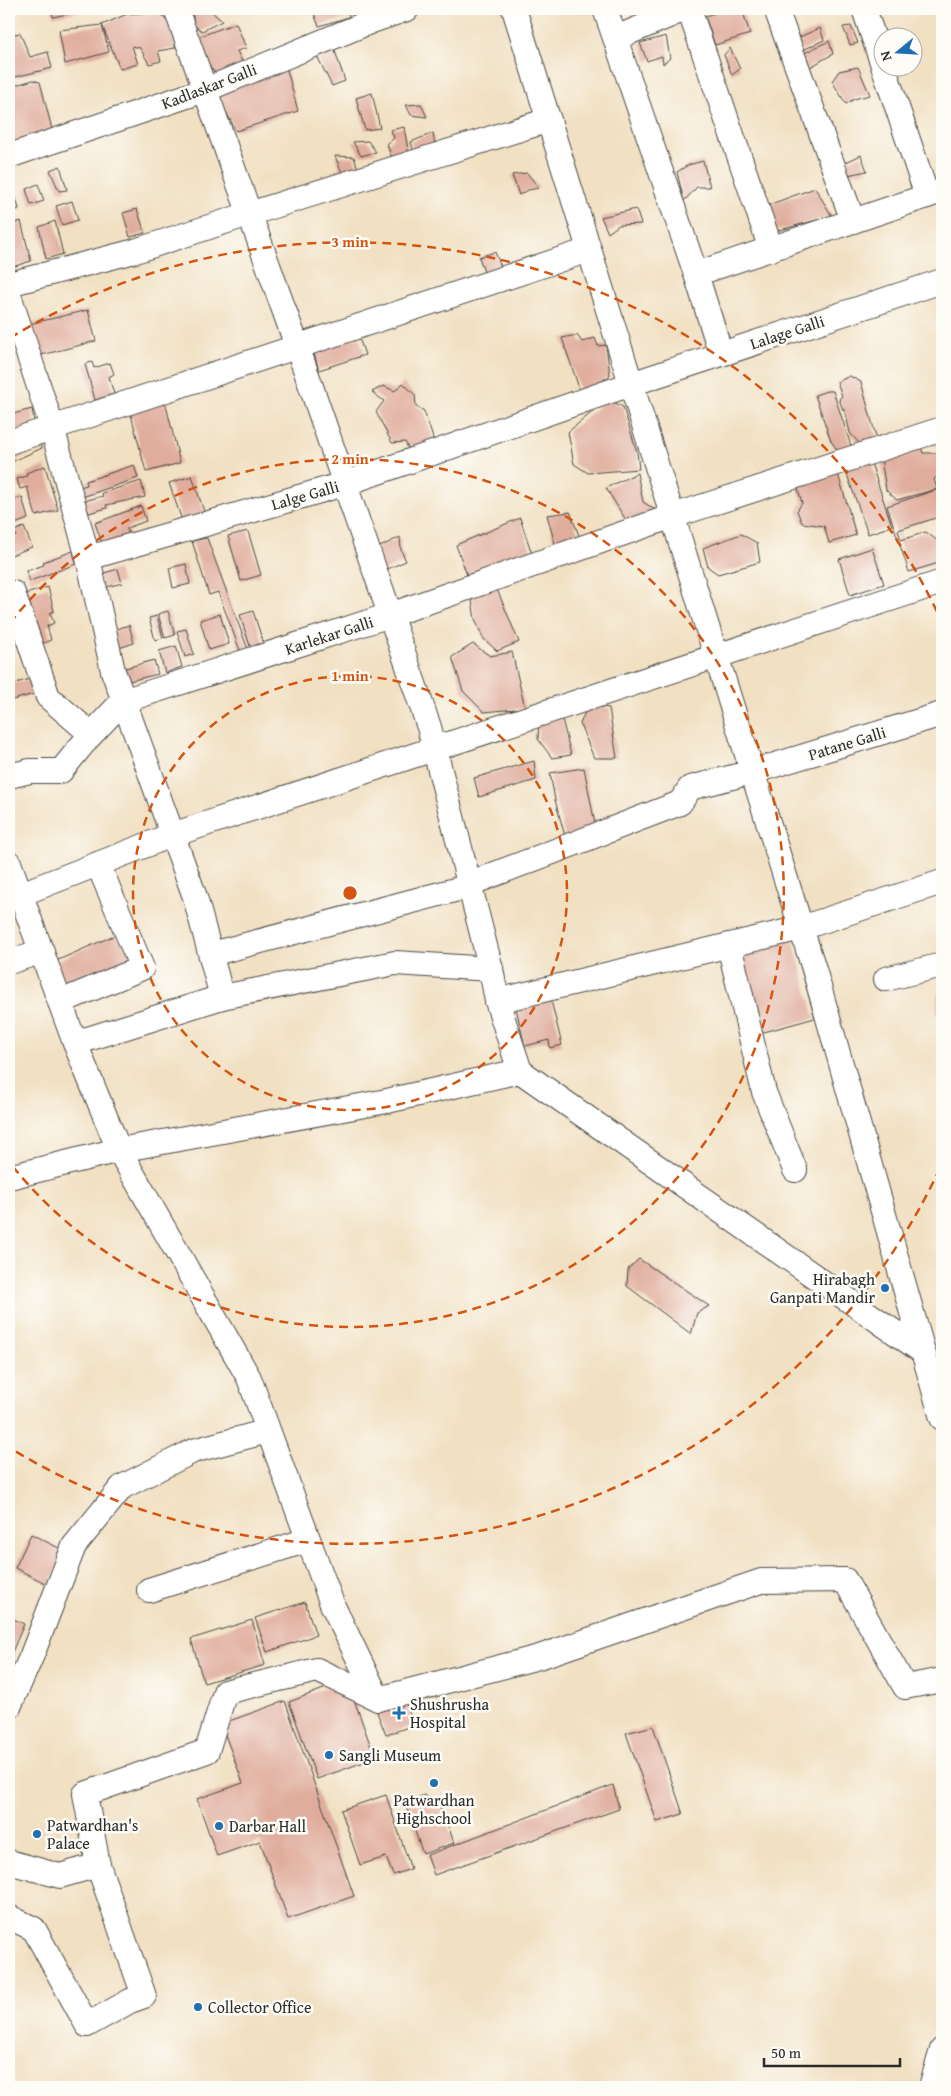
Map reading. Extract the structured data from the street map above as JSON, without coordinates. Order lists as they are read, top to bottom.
{
  "streets": {
    "street": [
      "Kadlaskar Galli",
      "Lalage Galli",
      "Lalge Galli",
      "Karlekar Galli",
      "Patane Galli"
    ]
  },
  "crossings": [
    ["Lalage Galli", "Lalge Galli"]
  ],
  "places": {
    "other": [
      "Hirabagh Ganpati Mandir",
      "Sangli Museum",
      "Patwardhan Highschool",
      "Darbar Hall",
      "Patwardhan's Palace",
      "Collector Office"
    ],
    "health": ["Shushrusha Hospital"]
  },
  "scale_bar": "50 m",
  "north": "left",
  "rings": ["3 min", "2 min", "1 min"]
}
